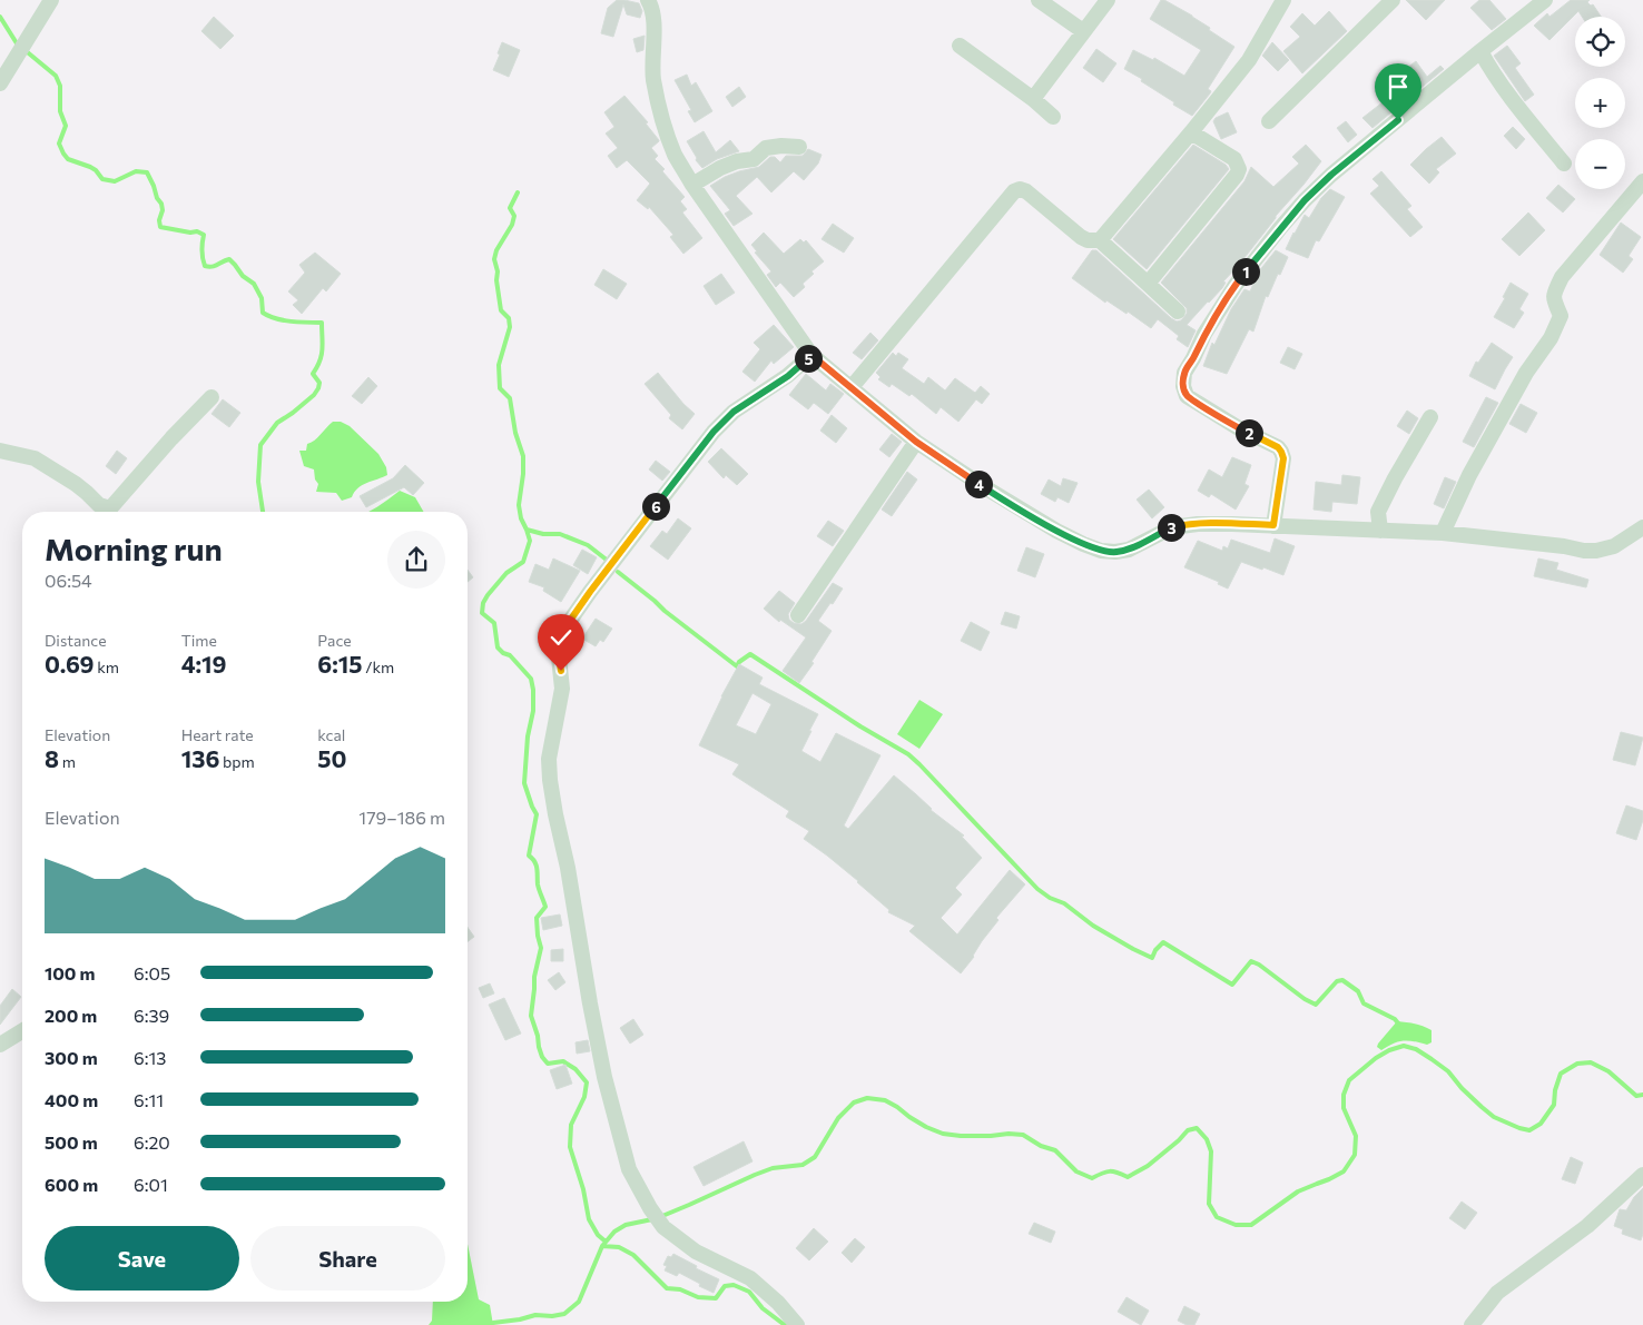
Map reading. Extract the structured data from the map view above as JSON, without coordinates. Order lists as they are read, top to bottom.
{
  "page": {
    "map_buttons": ["+", "−"],
    "pins": [
      "1",
      "5",
      "2",
      "4",
      "6",
      "3"
    ],
    "heading": ["Morning run", "06:54"],
    "stats": [
      ["Distance", "0.69 km"],
      ["Time", "4:19"],
      ["Pace", "6:15 /km"],
      ["Elevation", "8 m"],
      ["Heart rate", "136 bpm"],
      ["kcal", "50"]
    ],
    "chart": ["Elevation", "179–186 m"],
    "list": [
      {
        "name": "100 m",
        "note": "6:05"
      },
      {
        "name": "200 m",
        "note": "6:39"
      },
      {
        "name": "300 m",
        "note": "6:13"
      },
      {
        "name": "400 m",
        "note": "6:11"
      },
      {
        "name": "500 m",
        "note": "6:20"
      },
      {
        "name": "600 m",
        "note": "6:01"
      }
    ],
    "buttons": ["Save", "Share"]
  }
}
